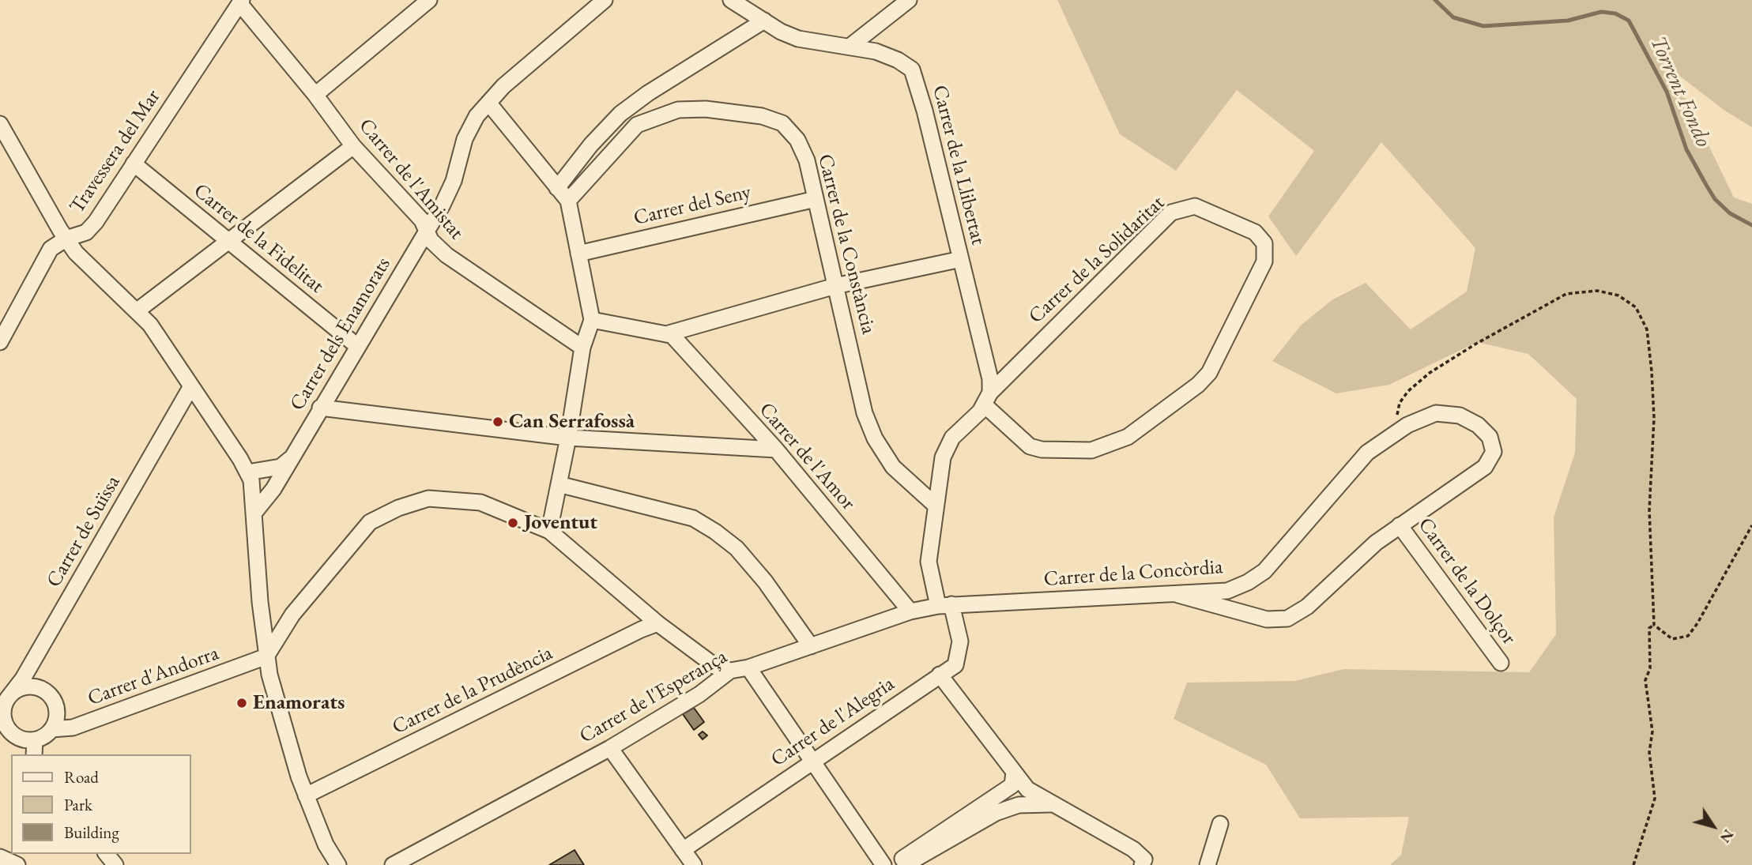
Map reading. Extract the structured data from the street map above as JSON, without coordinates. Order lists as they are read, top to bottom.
{
  "streets": {
    "street": [
      "Travessera del Mar",
      "Carrer de la Llibertat",
      "Carrer de l'Amistat",
      "Carrer del Seny",
      "Carrer de la Fidelitat",
      "Carrer de la Constància",
      "Carrer de la Solidaritat",
      "Carrer dels Enamorats",
      "Carrer de l'Amor",
      "Carrer de Suïssa",
      "Carrer de la Concòrdia",
      "Carrer de la Dolçor",
      "Carrer d'Andorra",
      "Carrer de la Prudència",
      "Carrer de l'Esperança",
      "Carrer de l'Alegria"
    ]
  },
  "crossings": [
    ["Travessera del Mar", "Carrer de l'Amistat"],
    ["Travessera del Mar", "Carrer de la Fidelitat"],
    ["Carrer de la Llibertat", "Carrer de la Solidaritat"],
    ["Carrer de l'Amistat", "Carrer dels Enamorats"],
    ["Carrer del Seny", "Carrer de la Constància"],
    ["Carrer de la Fidelitat", "Carrer dels Enamorats"],
    ["Carrer de la Constància", "Carrer de la Solidaritat"],
    ["Carrer de la Constància", "Carrer de l'Alegria"],
    ["Carrer de la Solidaritat", "Carrer de l'Alegria"],
    ["Carrer de l'Amor", "Carrer de l'Esperança"],
    ["Carrer de Suïssa", "Carrer d'Andorra"],
    ["Carrer de la Concòrdia", "Carrer de la Dolçor"],
    ["Carrer de la Concòrdia", "Carrer de l'Esperança"],
    ["Carrer de la Concòrdia", "Carrer de l'Alegria"],
    ["Carrer de l'Esperança", "Carrer de l'Alegria"]
  ],
  "water": ["Torrent Fondo"],
  "places": ["Can Serrafossà", "Joventut", "Enamorats"],
  "legend": ["Road", "Park", "Building"],
  "north": "bottom right"
}
